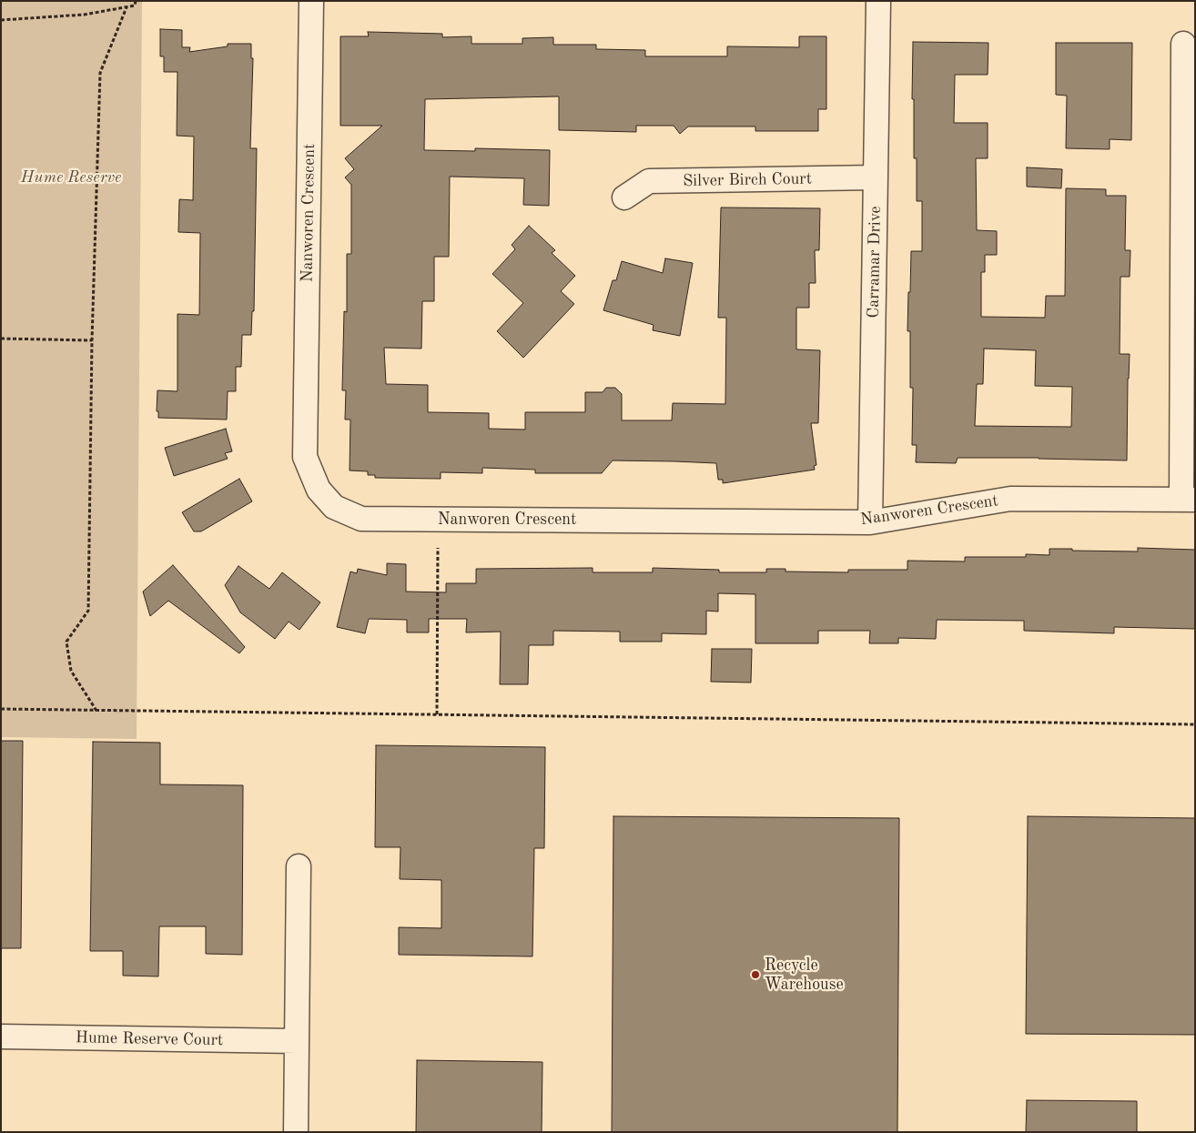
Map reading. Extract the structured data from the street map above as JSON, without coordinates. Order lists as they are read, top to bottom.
{
  "streets": {
    "street": [
      "Silver Birch Court",
      "Nanworen Crescent",
      "Carramar Drive",
      "Hume Reserve Court"
    ]
  },
  "crossings": [
    ["Silver Birch Court", "Carramar Drive"],
    ["Nanworen Crescent", "Carramar Drive"]
  ],
  "parks": ["Hume Reserve"],
  "places": ["Recycle Warehouse"]
}
